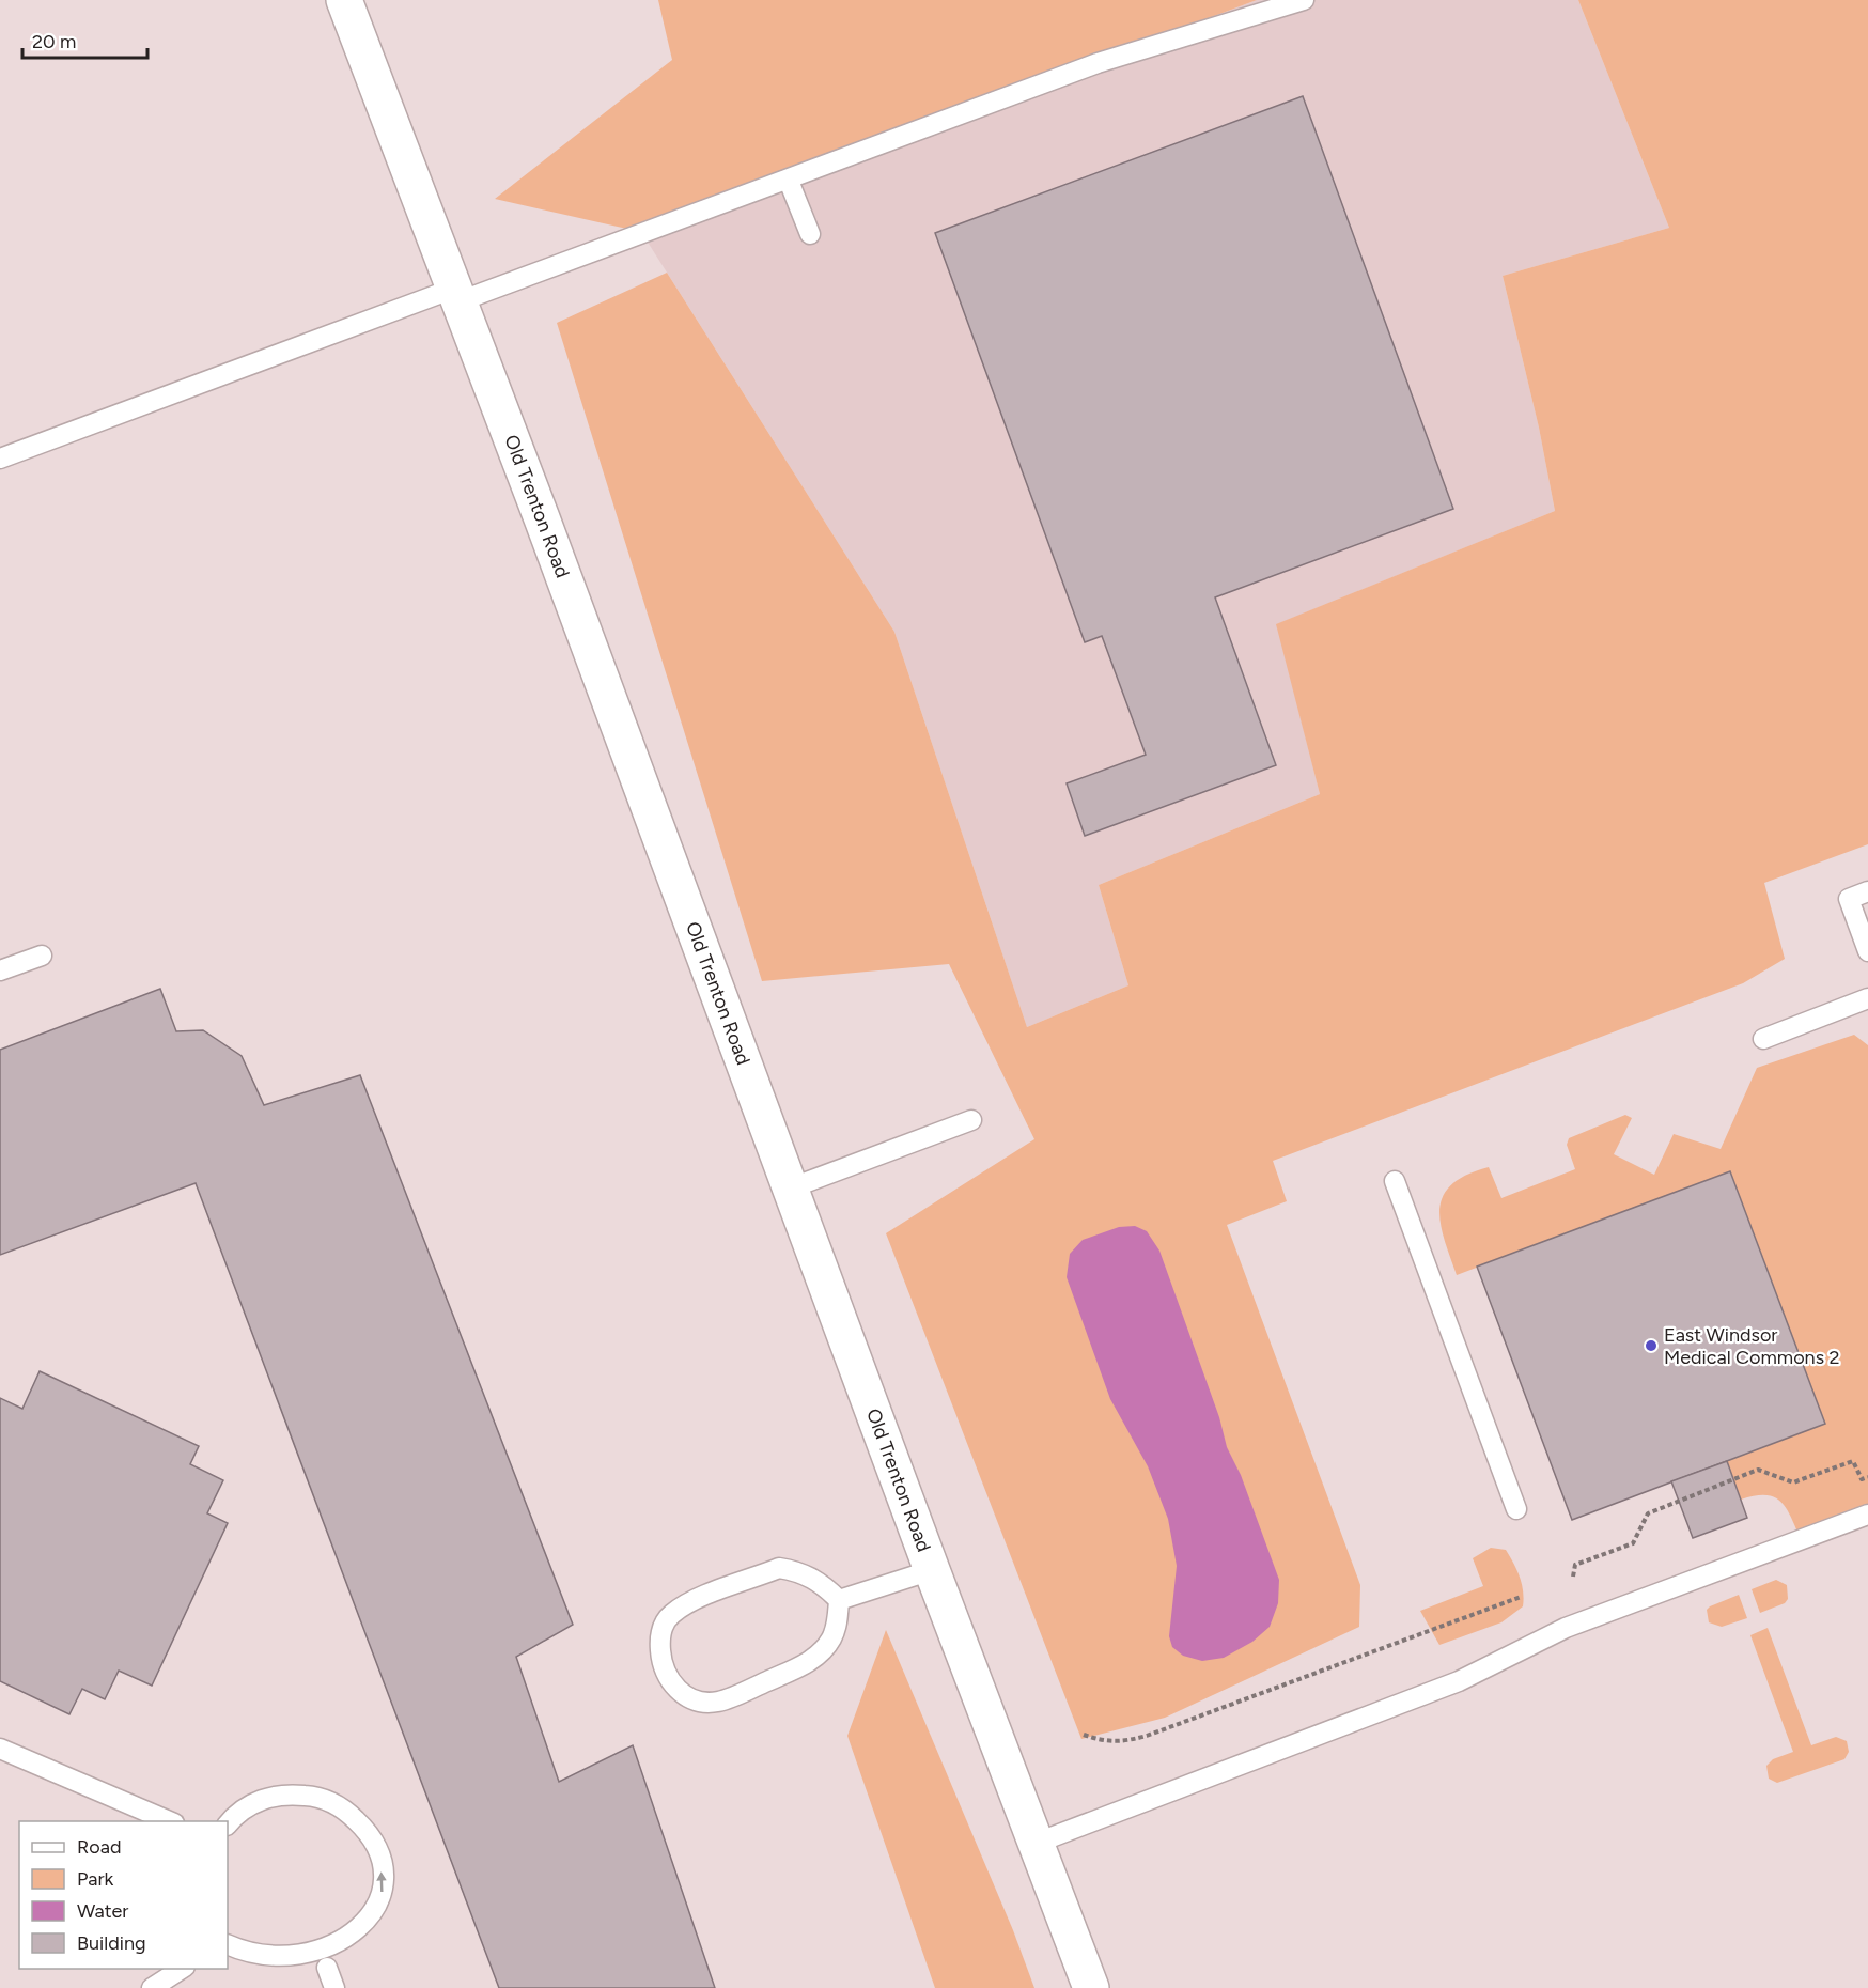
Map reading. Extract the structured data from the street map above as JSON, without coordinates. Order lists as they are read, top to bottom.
{
  "streets": {
    "main road": ["Old Trenton Road"]
  },
  "places": ["East Windsor Medical Commons 2"],
  "legend": [
    "Road",
    "Park",
    "Water",
    "Building"
  ],
  "scale_bar": "20 m"
}
